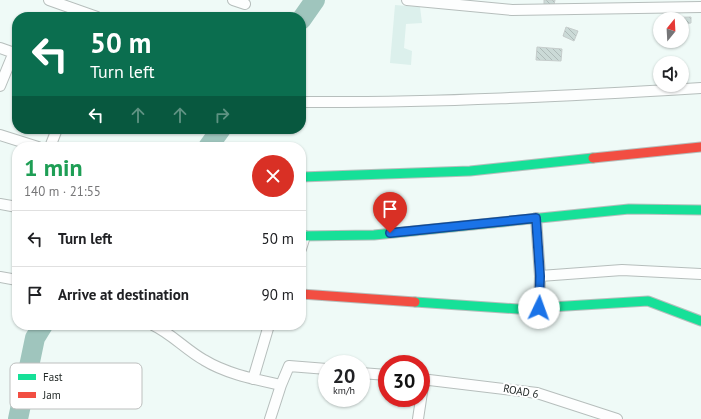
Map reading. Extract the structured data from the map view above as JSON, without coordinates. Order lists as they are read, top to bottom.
{
  "streets": {
    "street": ["ROAD 6"]
  },
  "legend": ["Fast", "Jam"],
  "north": "top",
  "page": {
    "turn": ["50 m", "Turn left"],
    "heading": ["1 min", "140 m · 21:55"],
    "list": [
      {
        "name": "Turn left",
        "value": "50 m"
      },
      {
        "name": "Arrive at destination",
        "value": "90 m"
      }
    ],
    "speed": "20 km/h",
    "limit": "30"
  }
}
